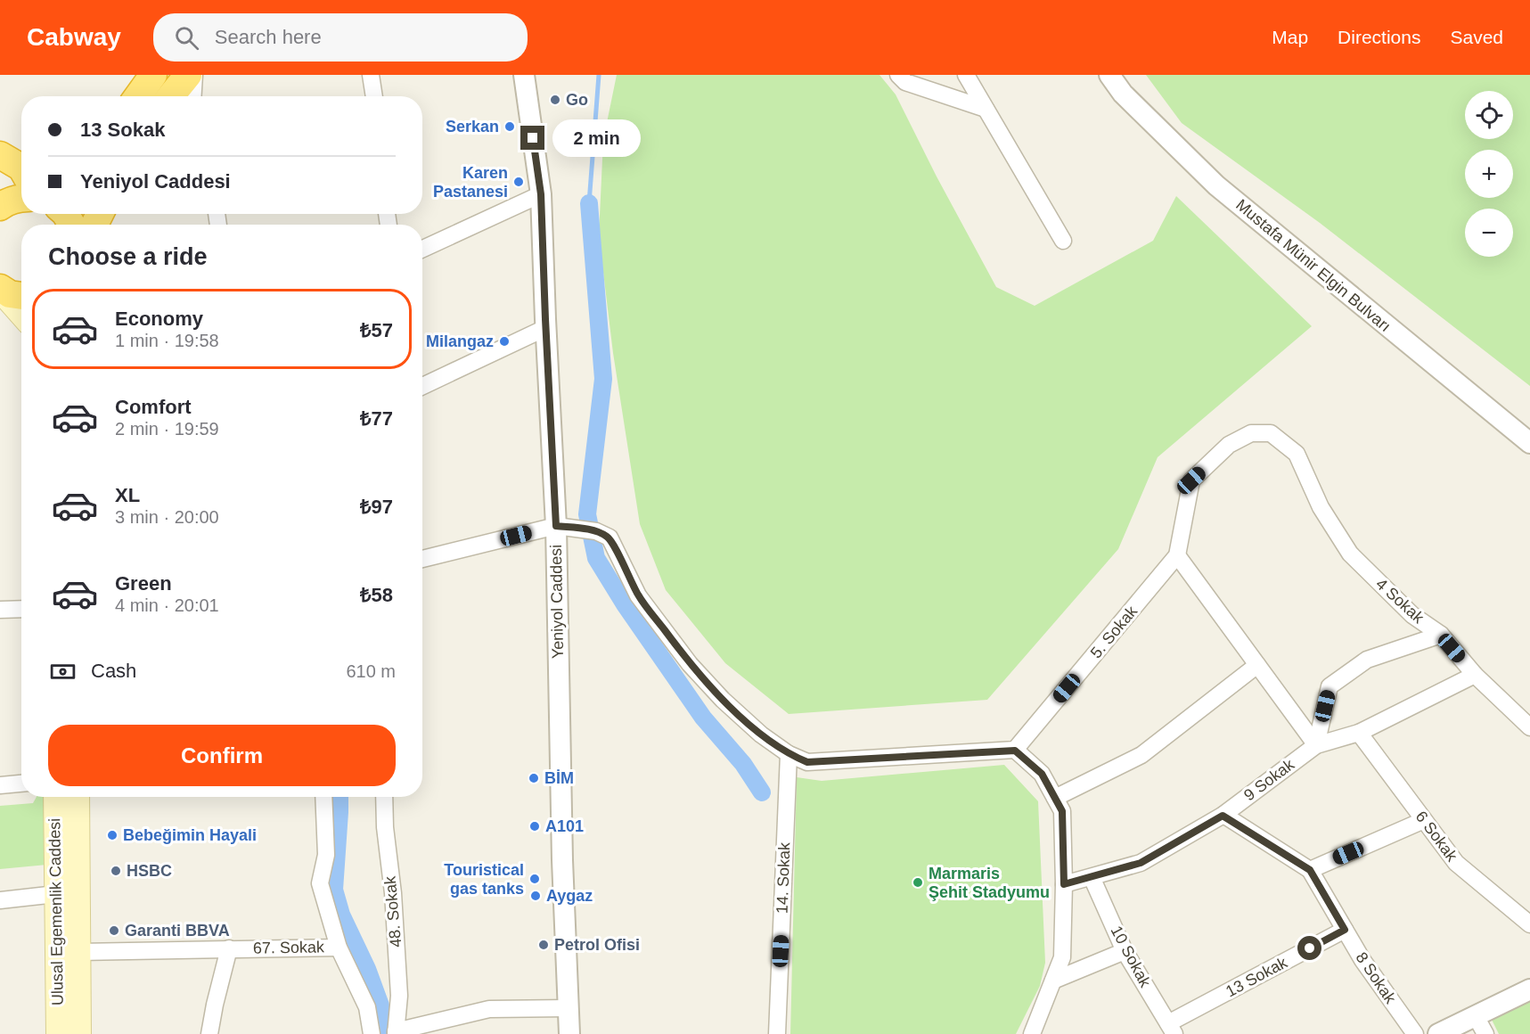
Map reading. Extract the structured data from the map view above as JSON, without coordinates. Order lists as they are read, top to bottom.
{
  "streets": {
    "main road": ["Ulusal Egemenlik Caddesi"],
    "street": [
      "Mustafa Münir Elgin Bulvarı",
      "4 Sokak",
      "Yeniyol Caddesi",
      "5. Sokak",
      "9 Sokak",
      "6 Sokak",
      "14. Sokak",
      "48. Sokak",
      "67. Sokak",
      "10 Sokak",
      "13 Sokak",
      "8 Sokak"
    ]
  },
  "crossings": [
    ["4 Sokak", "5. Sokak"],
    ["4 Sokak", "9 Sokak"],
    ["9 Sokak", "6 Sokak"],
    ["9 Sokak", "10 Sokak"],
    ["9 Sokak", "8 Sokak"],
    ["Ulusal Egemenlik Caddesi", "67. Sokak"],
    ["10 Sokak", "13 Sokak"],
    ["13 Sokak", "8 Sokak"]
  ],
  "places": [
    "Go",
    "Serkan",
    "Karen Pastanesi",
    "Milangaz",
    "BİM",
    "A101",
    "Bebeğimin Hayali",
    "HSBC",
    "Touristical gas tanks",
    "Marmaris Şehit Stadyumu",
    "Aygaz",
    "Garanti BBVA",
    "Petrol Ofisi"
  ],
  "page": {
    "header": "Cabway",
    "search": "Search here",
    "nav": ["Map", "Directions", "Saved"],
    "map_buttons": ["+", "−"],
    "banner": ["13 Sokak", "Yeniyol Caddesi"],
    "bubble": "2 min",
    "heading": "Choose a ride",
    "list": [
      {
        "name": "Economy",
        "note": "1 min · 19:58",
        "value": "₺57"
      },
      {
        "name": "Comfort",
        "note": "2 min · 19:59",
        "value": "₺77"
      },
      {
        "name": "XL",
        "note": "3 min · 20:00",
        "value": "₺97"
      },
      {
        "name": "Green",
        "note": "4 min · 20:01",
        "value": "₺58"
      }
    ],
    "pay": ["Cash", "610 m"],
    "buttons": "Confirm"
  }
}
